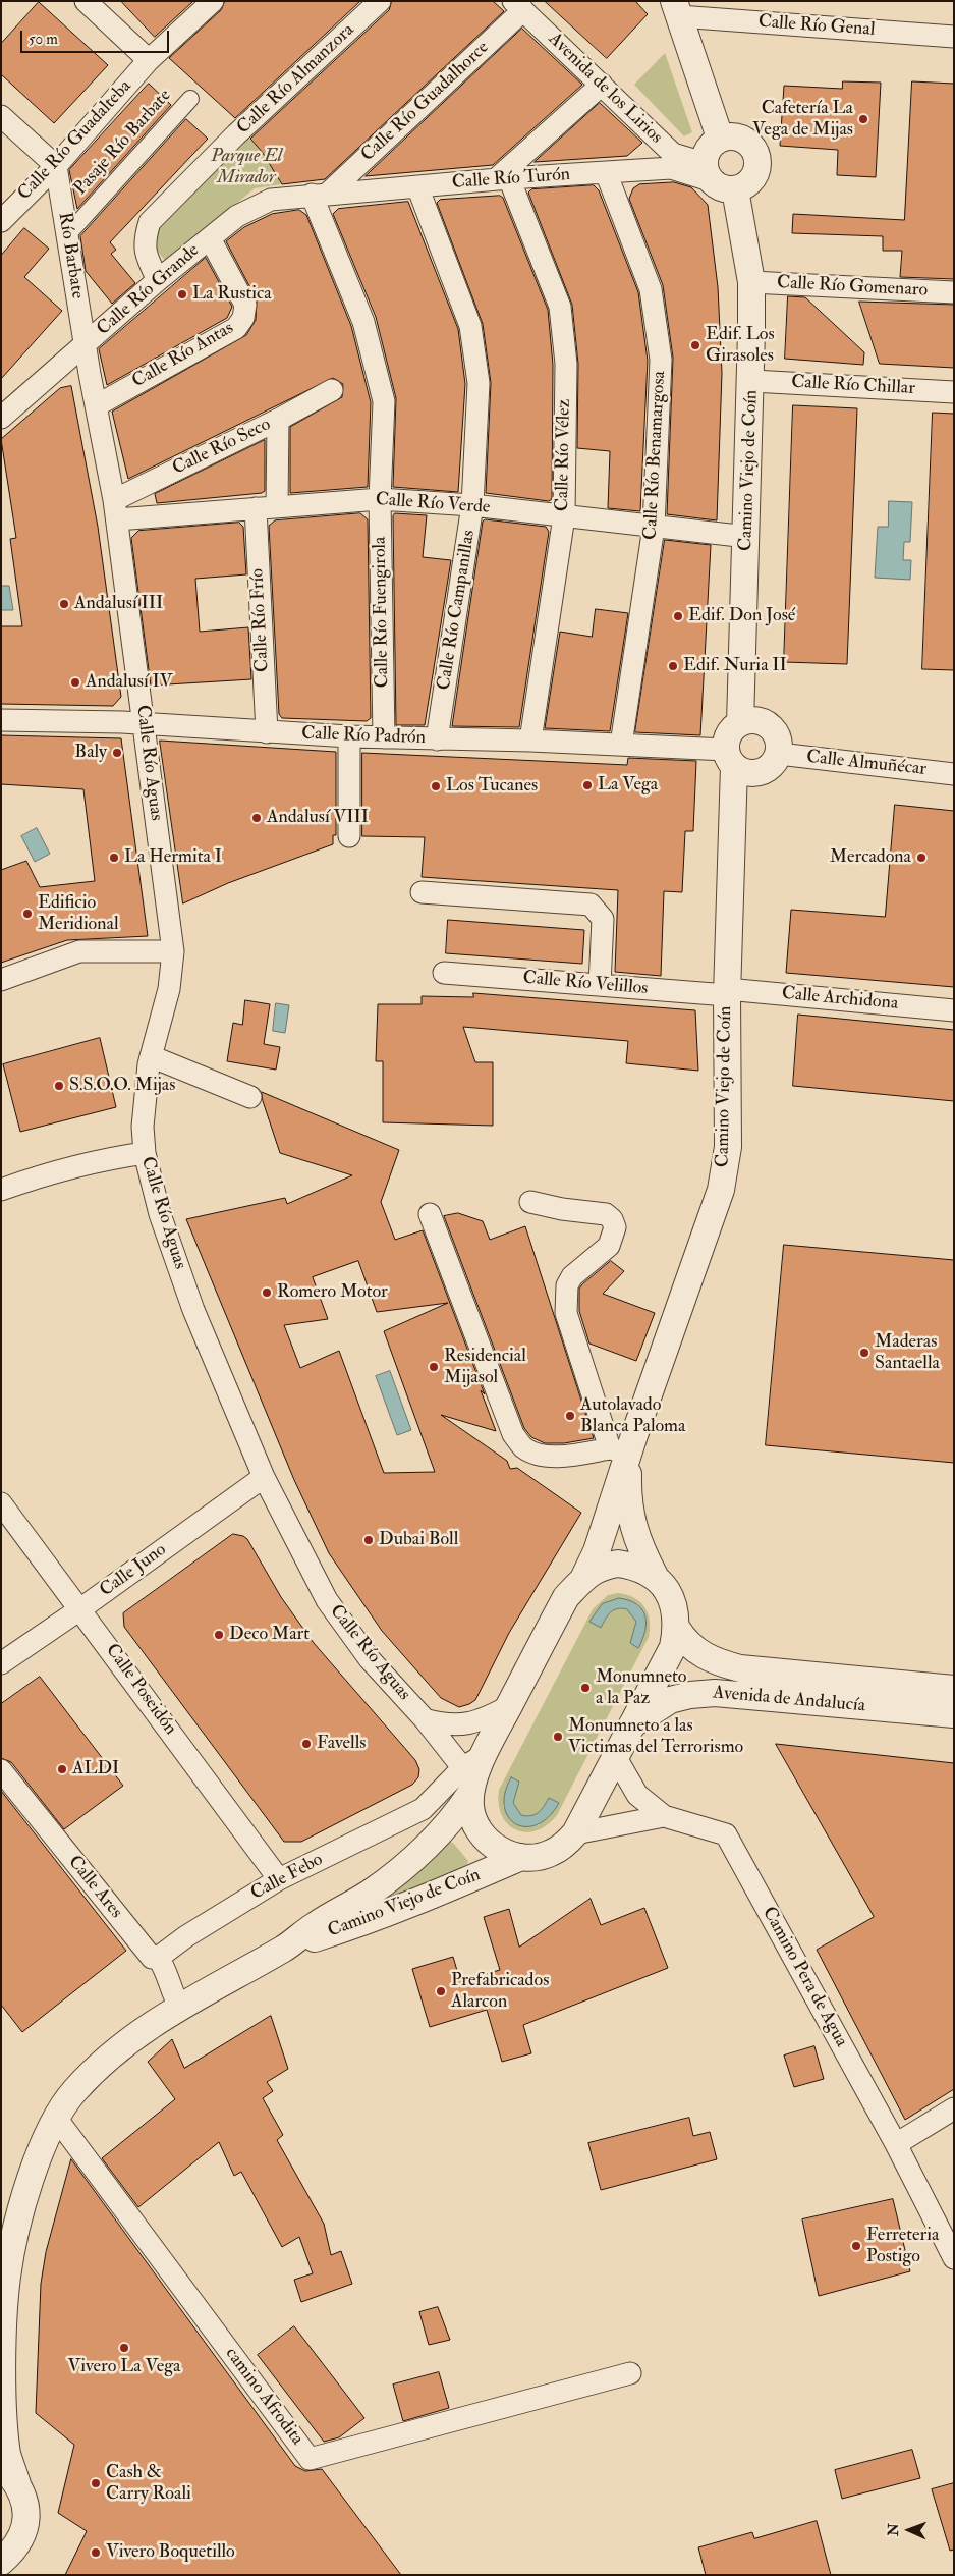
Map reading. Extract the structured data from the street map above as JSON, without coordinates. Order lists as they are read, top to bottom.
{
  "streets": {
    "street": [
      "Calle Río Genal",
      "Calle Río Almanzora",
      "Avenida de los Lirios",
      "Calle Río Guadalhorce",
      "Calle Río Guadalteba",
      "Pasaje Río Barbate",
      "Calle Río Turón",
      "Río Barbate",
      "Calle Río Gomenaro",
      "Calle Río Grande",
      "Calle Río Antas",
      "Calle Río Chillar",
      "Calle Río Seco",
      "Calle Río Vélez",
      "Calle Río Benamargosa",
      "Camino Viejo de Coín",
      "Calle Río Verde",
      "Calle Río Campanillas",
      "Calle Río Fuengirola",
      "Calle Río Frío",
      "Calle Río Padrón",
      "Calle Río Aguas",
      "Calle Almuñécar",
      "Calle Río Velillos",
      "Calle Archidona",
      "Calle Juno",
      "Calle Poseidón",
      "Avenida de Andalucía",
      "Calle Febo",
      "Calle Ares",
      "Camino Pera de Agua",
      "camino Afrodita"
    ]
  },
  "crossings": [
    ["Calle Río Almanzora", "Calle Río Grande"],
    ["Avenida de los Lirios", "Calle Río Guadalhorce"],
    ["Avenida de los Lirios", "Calle Río Turón"],
    ["Avenida de los Lirios", "Camino Viejo de Coín"],
    ["Calle Río Guadalhorce", "Calle Río Turón"],
    ["Calle Río Guadalhorce", "Calle Río Grande"],
    ["Calle Río Guadalhorce", "Calle Río Fuengirola"],
    ["Calle Río Guadalteba", "Río Barbate"],
    ["Pasaje Río Barbate", "Río Barbate"],
    ["Calle Río Turón", "Calle Río Grande"],
    ["Calle Río Turón", "Calle Río Vélez"],
    ["Calle Río Turón", "Calle Río Benamargosa"],
    ["Calle Río Turón", "Camino Viejo de Coín"],
    ["Calle Río Turón", "Calle Río Campanillas"],
    ["Calle Río Turón", "Calle Río Fuengirola"],
    ["Río Barbate", "Calle Río Grande"],
    ["Río Barbate", "Calle Río Aguas"],
    ["Calle Río Gomenaro", "Camino Viejo de Coín"],
    ["Calle Río Grande", "Calle Río Antas"],
    ["Calle Río Grande", "Calle Río Fuengirola"],
    ["Calle Río Grande", "Calle Río Aguas"],
    ["Calle Río Antas", "Calle Río Aguas"],
    ["Calle Río Chillar", "Camino Viejo de Coín"],
    ["Calle Río Seco", "Calle Río Verde"],
    ["Calle Río Seco", "Calle Río Aguas"],
    ["Calle Río Vélez", "Calle Río Verde"],
    ["Calle Río Vélez", "Calle Río Padrón"],
    ["Calle Río Benamargosa", "Calle Río Verde"],
    ["Calle Río Benamargosa", "Calle Río Padrón"],
    ["Camino Viejo de Coín", "Calle Río Verde"],
    ["Camino Viejo de Coín", "Calle Río Padrón"],
    ["Camino Viejo de Coín", "Calle Río Aguas"],
    ["Camino Viejo de Coín", "Calle Almuñécar"],
    ["Camino Viejo de Coín", "Calle Río Velillos"],
    ["Camino Viejo de Coín", "Calle Archidona"],
    ["Camino Viejo de Coín", "Calle Febo"],
    ["Camino Viejo de Coín", "Calle Ares"],
    ["Camino Viejo de Coín", "camino Afrodita"],
    ["Calle Río Verde", "Calle Río Campanillas"],
    ["Calle Río Verde", "Calle Río Fuengirola"],
    ["Calle Río Verde", "Calle Río Frío"],
    ["Calle Río Verde", "Calle Río Aguas"],
    ["Calle Río Campanillas", "Calle Río Padrón"],
    ["Calle Río Fuengirola", "Calle Río Padrón"],
    ["Calle Río Frío", "Calle Río Padrón"],
    ["Calle Río Padrón", "Calle Río Aguas"],
    ["Calle Río Padrón", "Calle Almuñécar"],
    ["Calle Río Aguas", "Calle Juno"],
    ["Calle Río Aguas", "Calle Febo"],
    ["Calle Río Velillos", "Calle Archidona"],
    ["Calle Juno", "Calle Poseidón"],
    ["Calle Poseidón", "Calle Febo"],
    ["Calle Febo", "Calle Ares"]
  ],
  "parks": ["Parque El Mirador"],
  "places": [
    "Cafetería La Vega de Mijas",
    "La Rustica",
    "Edif. Los Girasoles",
    "Andalusí III",
    "Edif. Don José",
    "Edif. Nuria II",
    "Andalusí IV",
    "Baly",
    "La Vega",
    "Los Tucanes",
    "Andalusí VIII",
    "La Hermita I",
    "Mercadona",
    "Edificio Meridional",
    "S.S.O.O. Mijas",
    "Romero Motor",
    "Maderas Santaella",
    "Residencial Mijasol",
    "Autolavado Blanca Paloma",
    "Dubai Boll",
    "Deco Mart",
    "Monumneto a la Paz",
    "Monumneto a las Victimas del Terrorismo",
    "Favells",
    "ALDI",
    "Prefabricados Alarcon",
    "Ferreteria Postigo",
    "Vivero La Vega",
    "Cash & Carry Roali",
    "Vivero Boquetillo"
  ],
  "scale_bar": "50 m",
  "north": "left"
}
